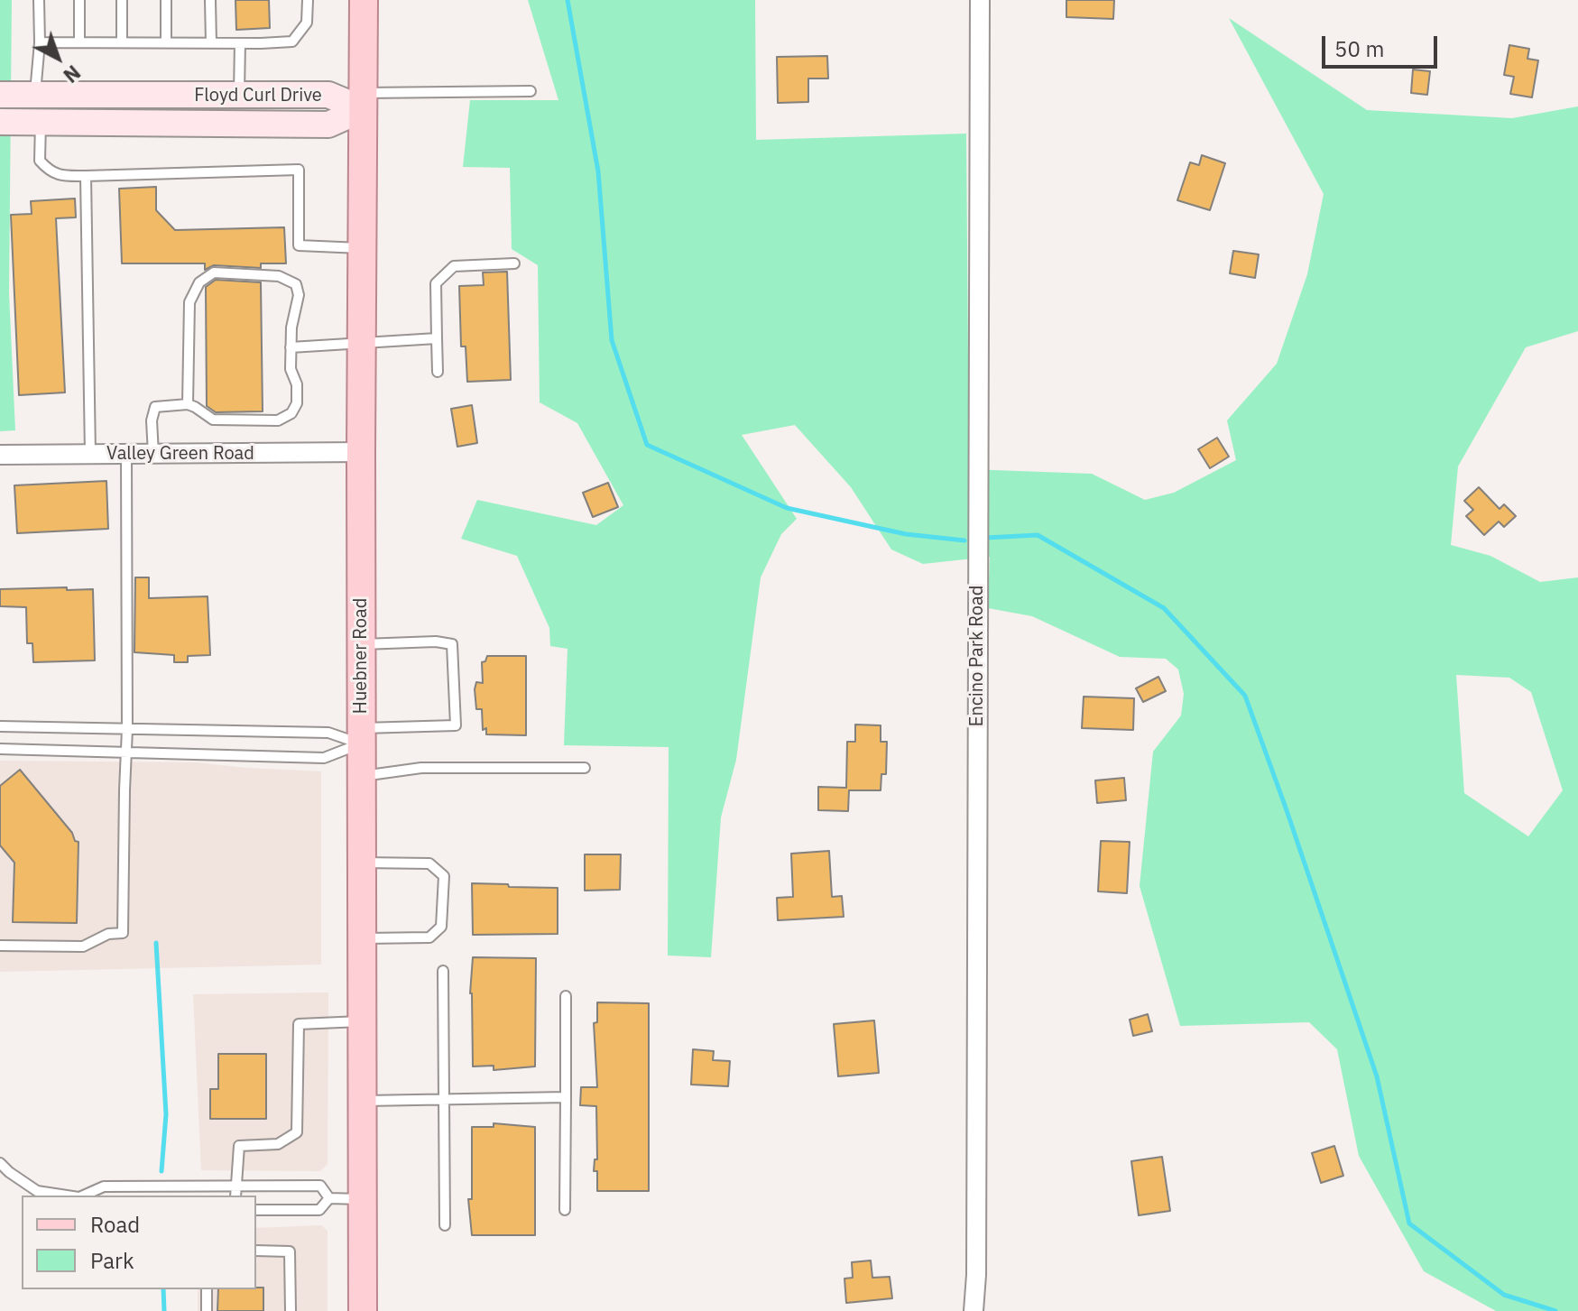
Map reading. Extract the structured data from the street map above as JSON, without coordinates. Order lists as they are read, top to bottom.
{
  "streets": {
    "main road": ["Huebner Road"],
    "street": ["Floyd Curl Drive", "Valley Green Road", "Encino Park Road"]
  },
  "crossings": [
    ["Floyd Curl Drive", "Huebner Road"],
    ["Valley Green Road", "Huebner Road"]
  ],
  "legend": ["Road", "Park"],
  "scale_bar": "50 m",
  "north": "bottom right"
}
